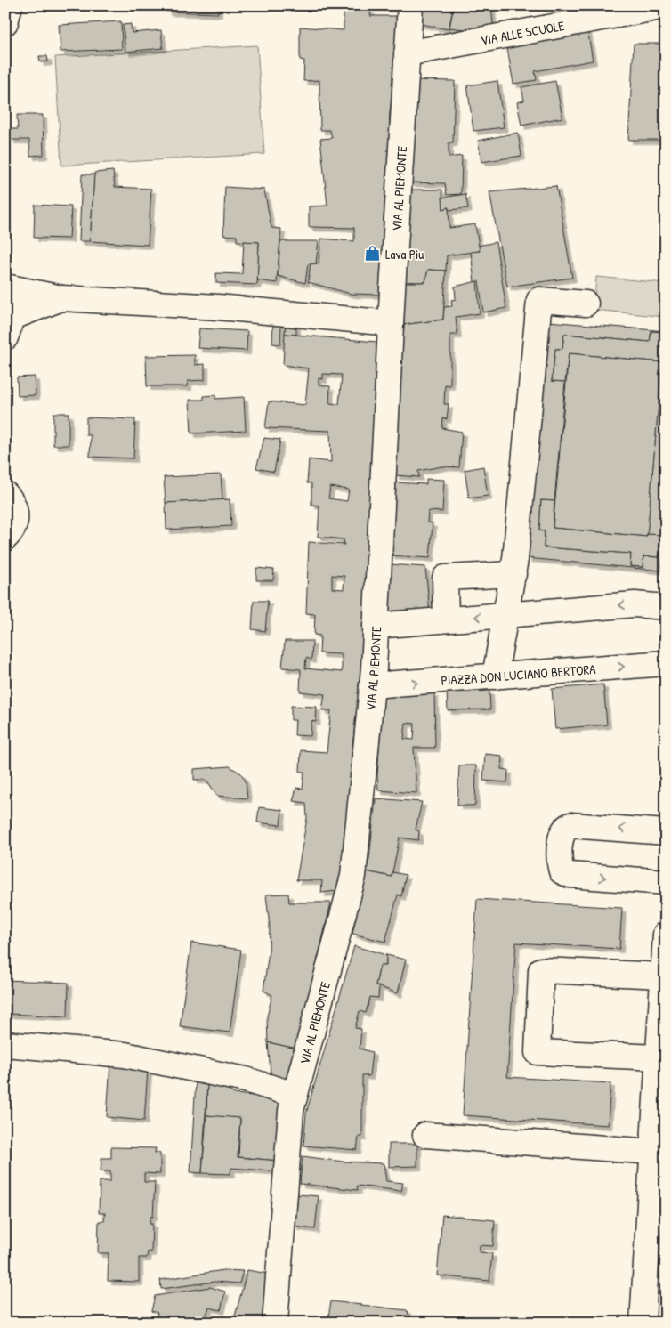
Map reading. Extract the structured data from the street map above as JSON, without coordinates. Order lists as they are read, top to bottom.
{
  "streets": {
    "street": ["VIA ALLE SCUOLE", "VIA AL PIEMONTE", "PIAZZA DON LUCIANO BERTORA"]
  },
  "crossings": [
    ["VIA ALLE SCUOLE", "VIA AL PIEMONTE"],
    ["VIA AL PIEMONTE", "PIAZZA DON LUCIANO BERTORA"]
  ],
  "places": {
    "shop": ["Lava Piu"]
  }
}
